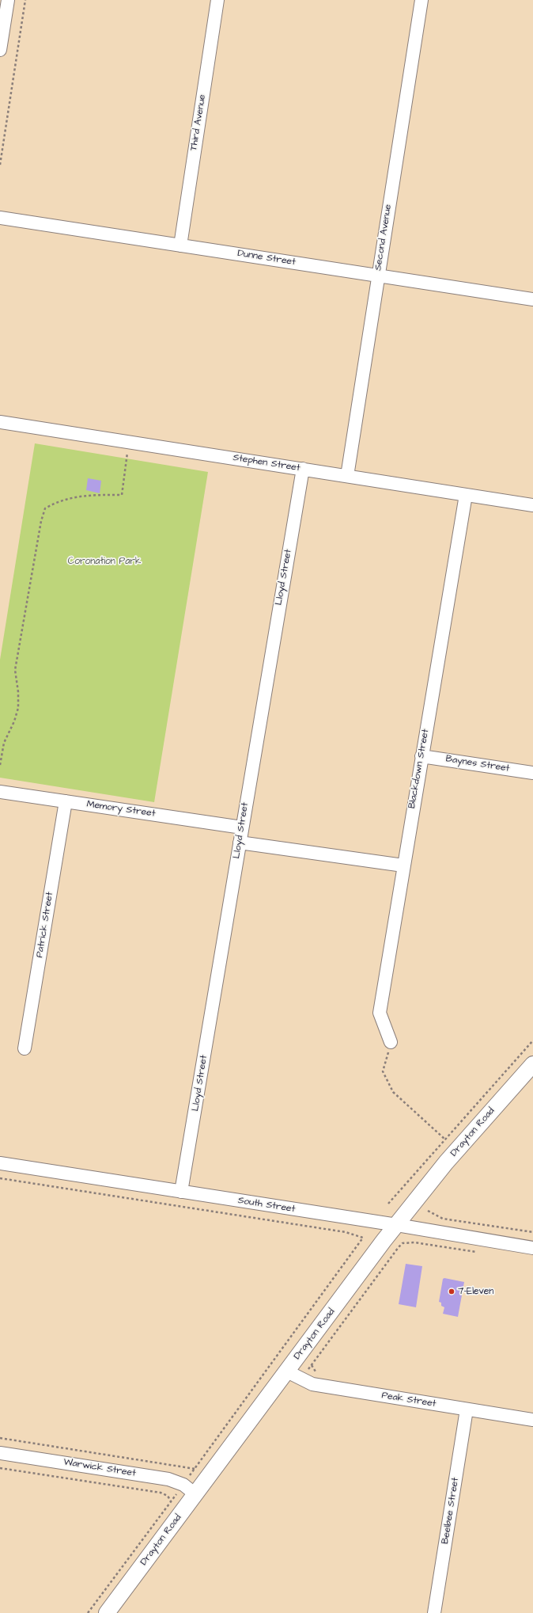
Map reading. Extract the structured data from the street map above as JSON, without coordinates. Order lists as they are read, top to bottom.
{
  "streets": {
    "main road": ["Drayton Road"],
    "street": [
      "Third Avenue",
      "Second Avenue",
      "Dunne Street",
      "Stephen Street",
      "Lloyd Street",
      "Baynes Street",
      "Blackdown Street",
      "Memory Street",
      "Patrick Street",
      "South Street",
      "Peak Street",
      "Warwick Street",
      "Beelbee Street"
    ]
  },
  "crossings": [
    ["Third Avenue", "Dunne Street"],
    ["Second Avenue", "Dunne Street"],
    ["Second Avenue", "Stephen Street"],
    ["Stephen Street", "Lloyd Street"],
    ["Stephen Street", "Blackdown Street"],
    ["Lloyd Street", "Memory Street"],
    ["Lloyd Street", "South Street"],
    ["Baynes Street", "Blackdown Street"],
    ["Memory Street", "Patrick Street"],
    ["Drayton Road", "South Street"],
    ["Drayton Road", "Peak Street"],
    ["Drayton Road", "Warwick Street"],
    ["Peak Street", "Beelbee Street"]
  ],
  "parks": ["Coronation Park"],
  "places": ["7-Eleven"]
}
